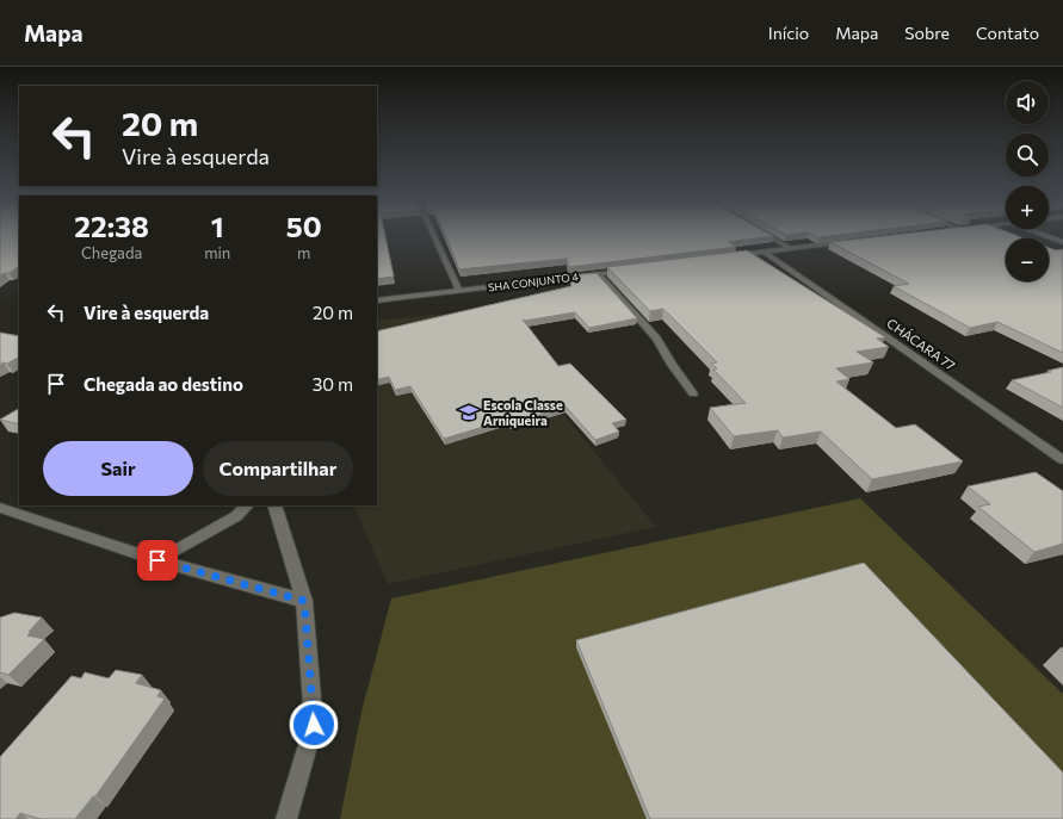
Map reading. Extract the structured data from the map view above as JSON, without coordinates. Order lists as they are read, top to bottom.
{
  "streets": {
    "street": ["SHA CONJUNTO 4", "CHÁCARA 77"]
  },
  "places": {
    "school or university": ["Escola Classe Arniqueira"]
  },
  "page": {
    "header": "Mapa",
    "nav": [
      "Início",
      "Mapa",
      "Sobre",
      "Contato"
    ],
    "map_buttons": ["+", "−"],
    "turn": ["20 m", "Vire à esquerda"],
    "eta": [
      "22:38",
      "Chegada",
      "1",
      "min",
      "50",
      "m"
    ],
    "list": [
      {
        "name": "Vire à esquerda",
        "value": "20 m"
      },
      {
        "name": "Chegada ao destino",
        "value": "30 m"
      }
    ],
    "buttons": ["Sair", "Compartilhar"]
  }
}
